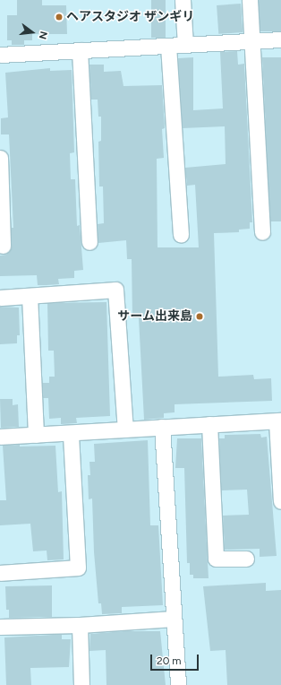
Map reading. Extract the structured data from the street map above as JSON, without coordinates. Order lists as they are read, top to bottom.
{
  "places": ["ヘアスタジオ ザンギリ", "サーム出来島"],
  "scale_bar": "20 m",
  "north": "right"
}
